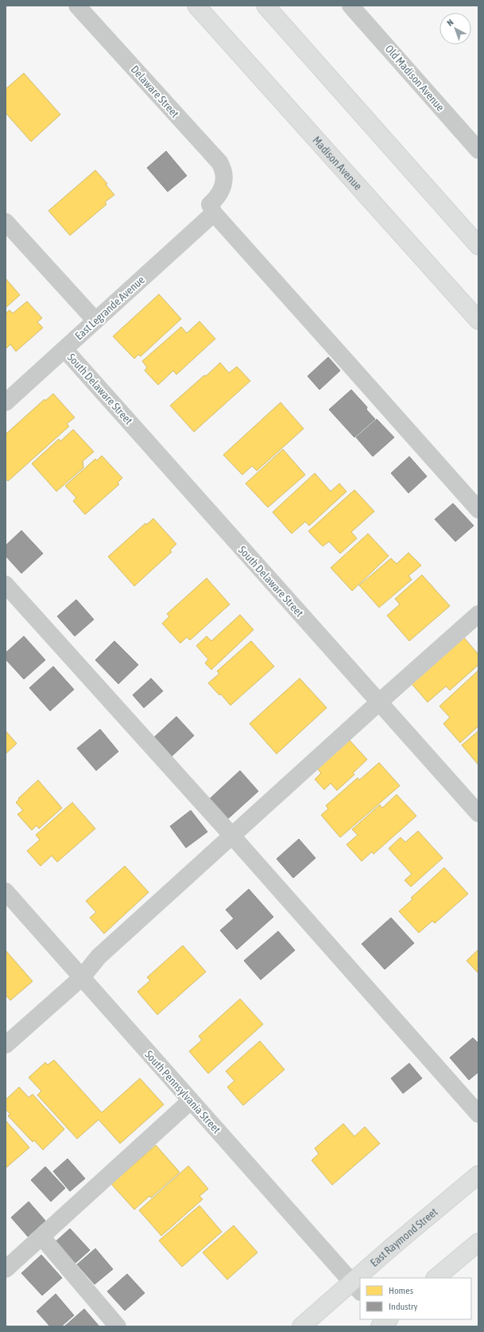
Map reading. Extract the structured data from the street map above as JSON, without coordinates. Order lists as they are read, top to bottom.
{
  "streets": {
    "main road": ["Madison Avenue", "East Raymond Street"],
    "street": [
      "Old Madison Avenue",
      "Delaware Street",
      "East Legrande Avenue",
      "South Delaware Street",
      "South Pennsylvania Street"
    ]
  },
  "crossings": [
    ["Delaware Street", "East Legrande Avenue"],
    ["East Legrande Avenue", "South Delaware Street"],
    ["South Pennsylvania Street", "East Raymond Street"]
  ],
  "legend": ["Homes", "Industry"],
  "north": "top left"
}
